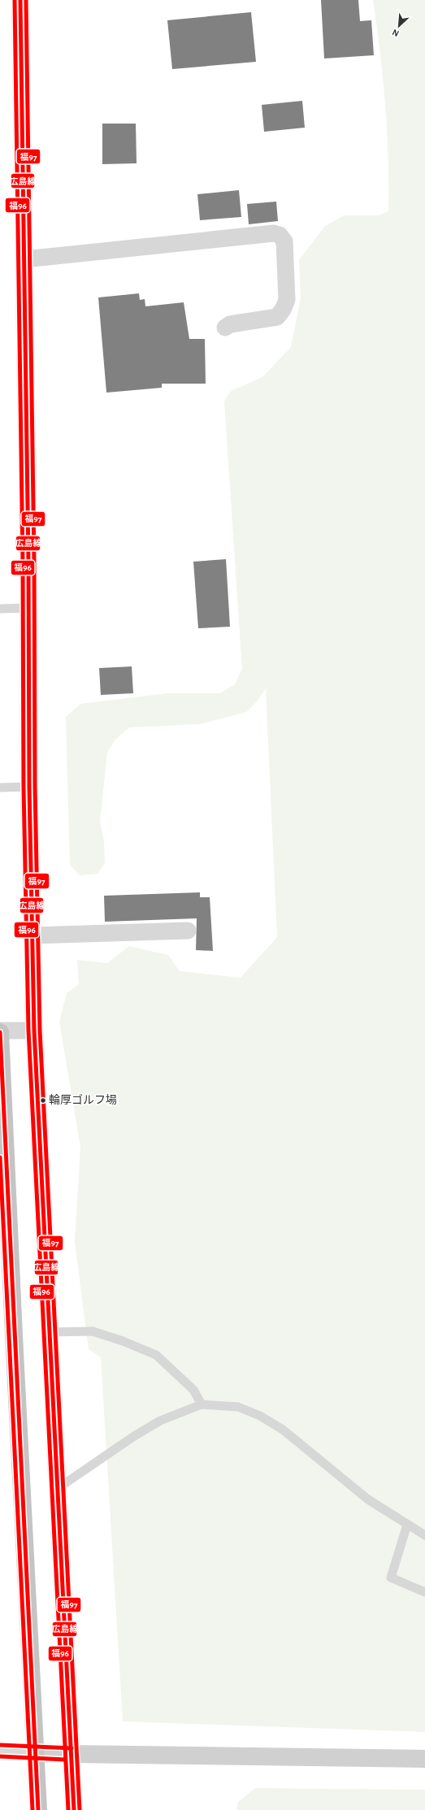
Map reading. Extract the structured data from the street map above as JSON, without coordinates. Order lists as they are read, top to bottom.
{
  "places": ["輪厚ゴルフ場"],
  "lines": ["transit line 広島線", "transit line 福96", "transit line 福97"],
  "north": "bottom left"
}
